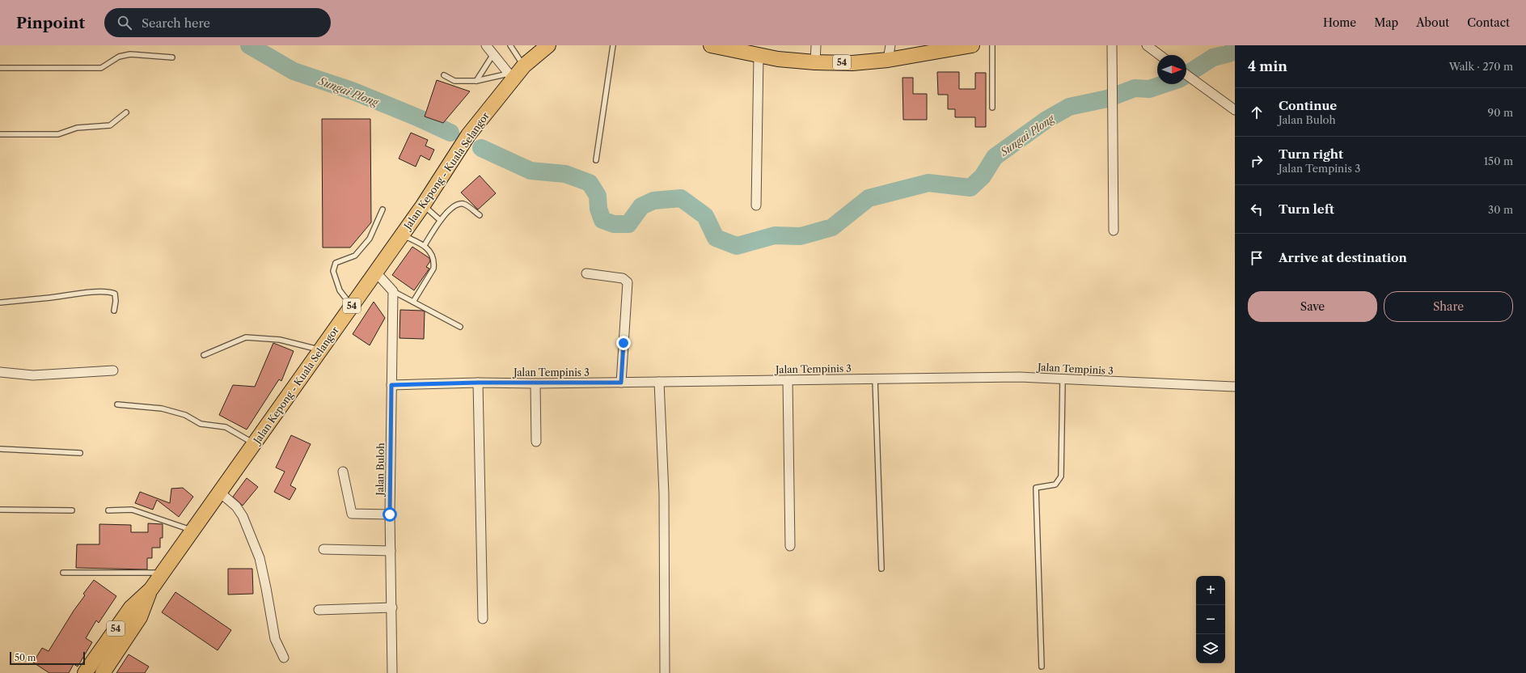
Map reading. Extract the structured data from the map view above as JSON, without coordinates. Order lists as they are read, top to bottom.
{
  "streets": {
    "highway": ["54", "Jalan Kepong - Kuala Selangor"],
    "street": ["Jalan Tempinis 3", "Jalan Buloh"]
  },
  "crossings": [
    ["Jalan Kepong - Kuala Selangor", "Jalan Buloh"],
    ["Jalan Tempinis 3", "Jalan Buloh"]
  ],
  "water": ["Sungai Plong"],
  "scale_bar": "50 m",
  "north": "right",
  "page": {
    "header": "Pinpoint",
    "search": "Search here",
    "nav": [
      "Home",
      "Map",
      "About",
      "Contact"
    ],
    "heading": ["4 min", "Walk · 270 m"],
    "list": [
      ["Continue", "Jalan Buloh", "90 m"],
      ["Turn right", "Jalan Tempinis 3", "150 m"],
      ["Turn left", "30 m"],
      "Arrive at destination"
    ],
    "buttons": ["Save", "Share"],
    "map_buttons": ["+", "−"],
    "scale": "50 m"
  }
}
